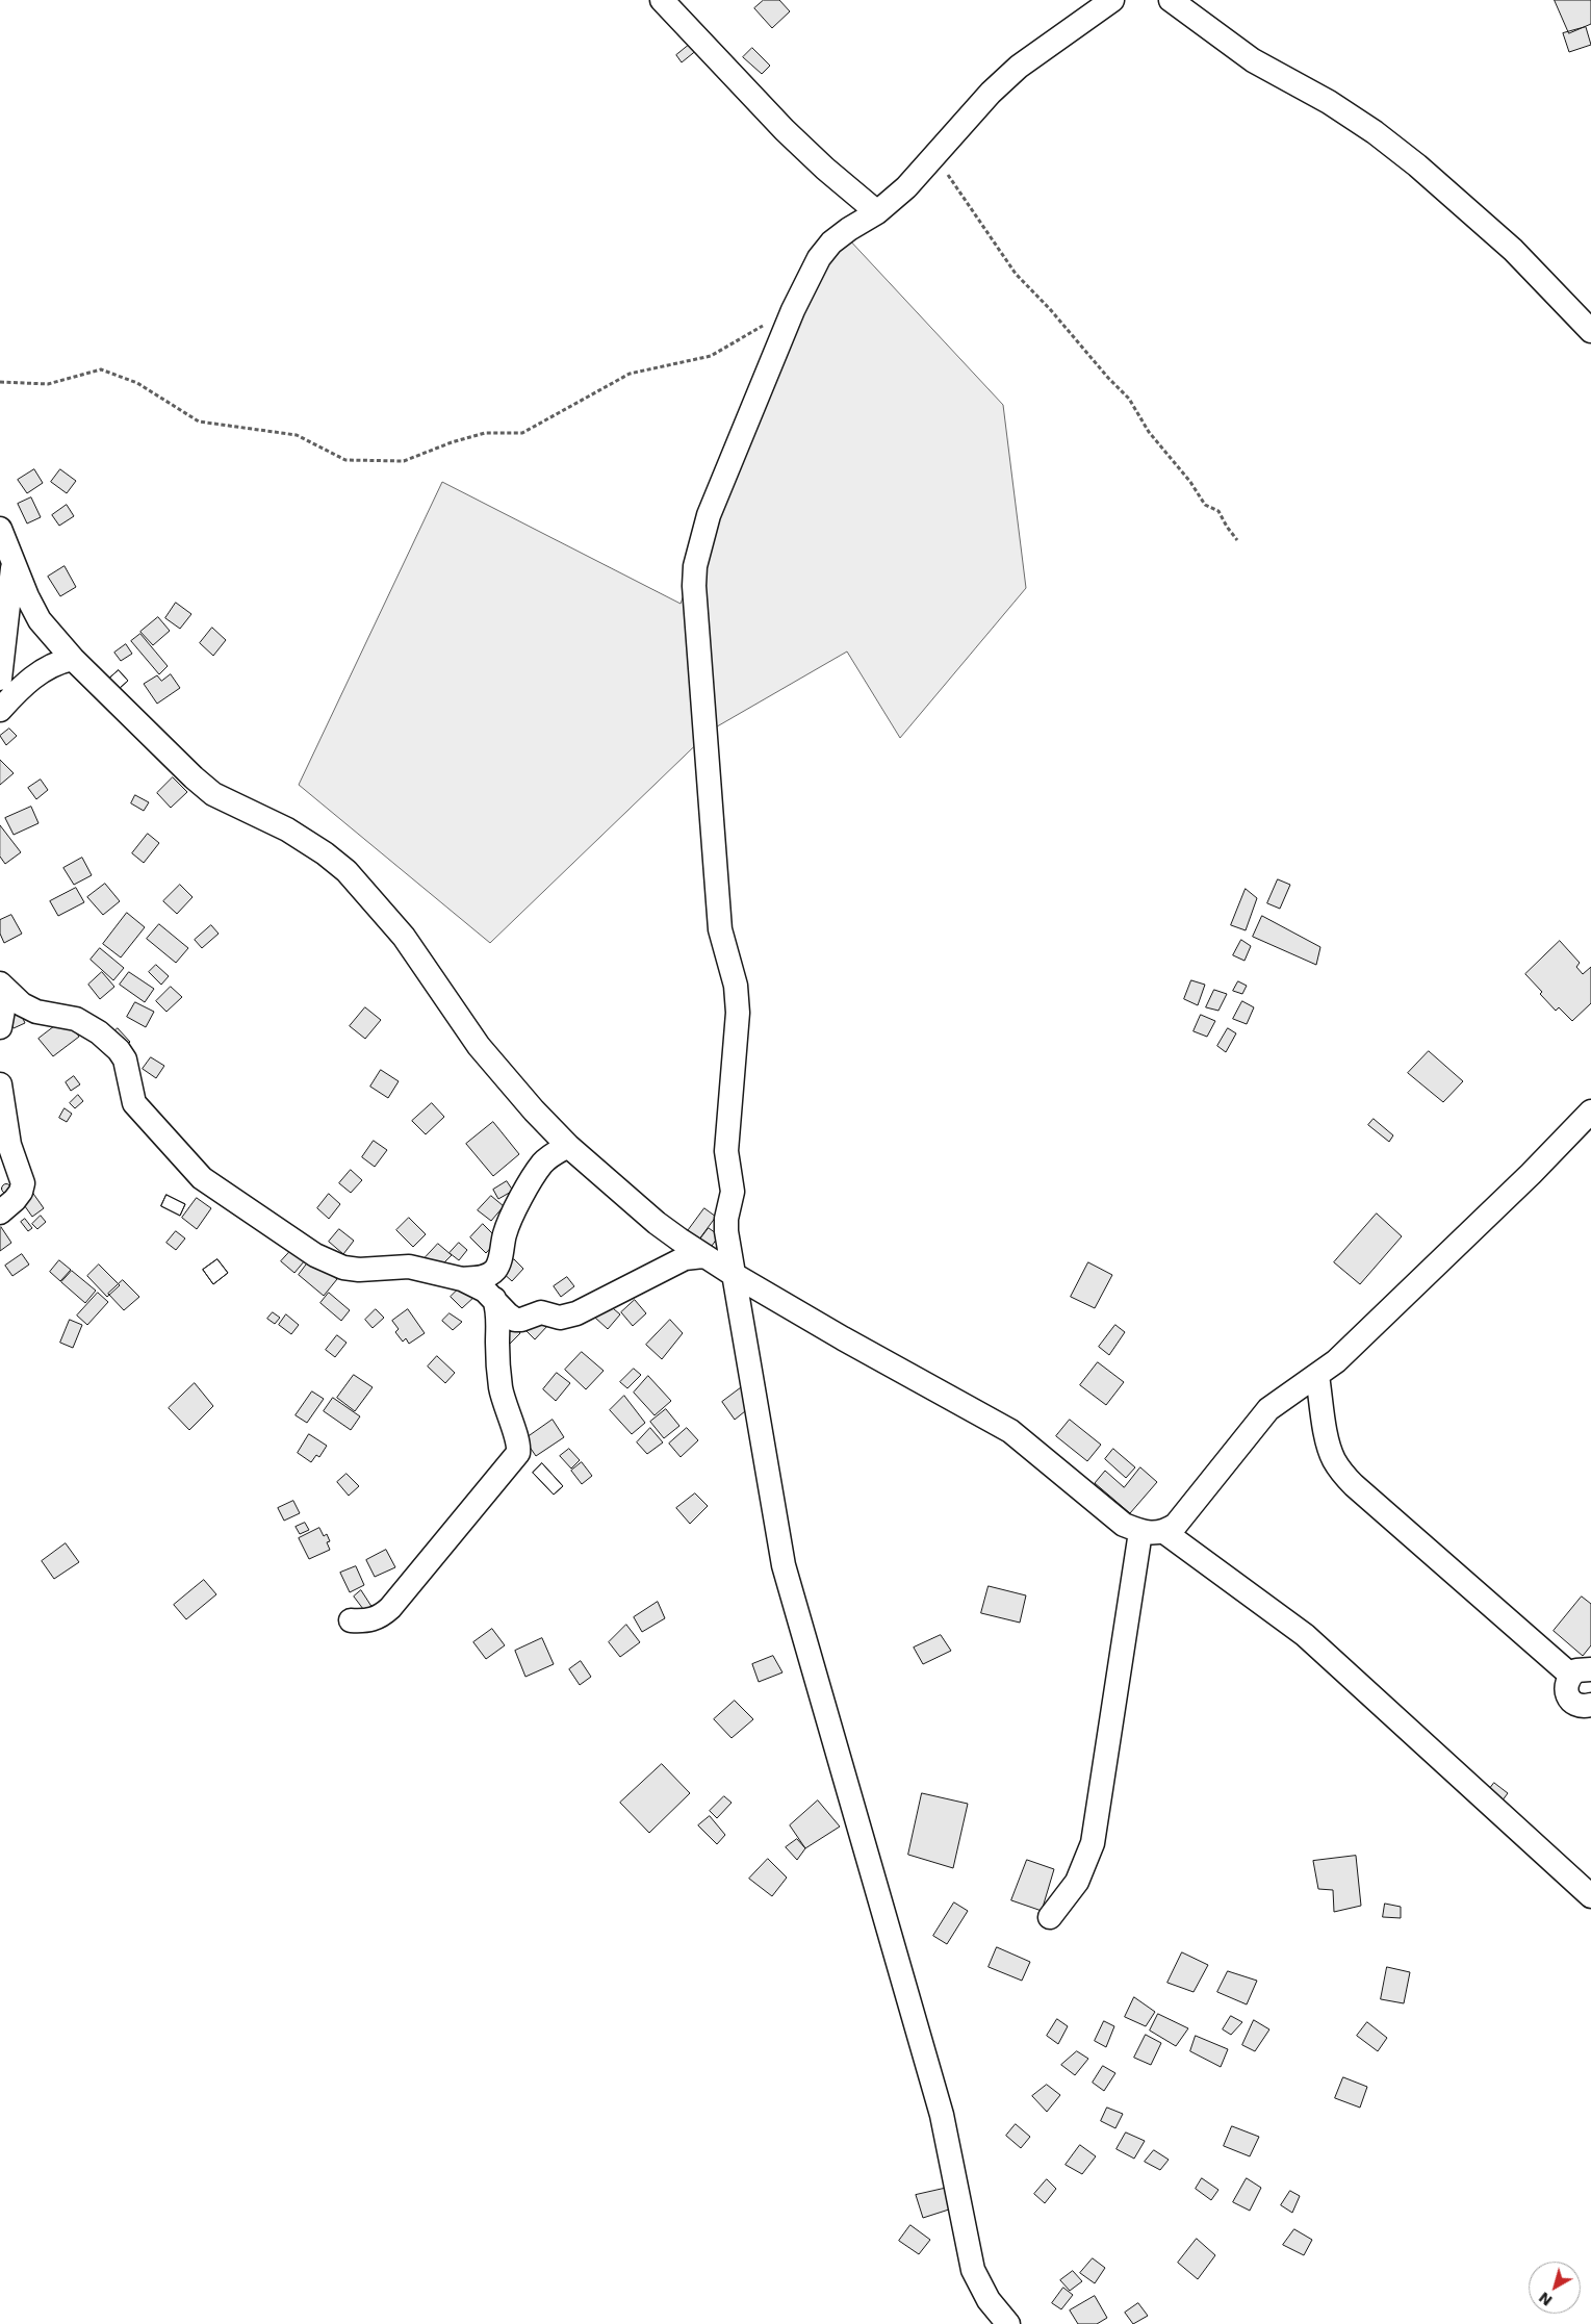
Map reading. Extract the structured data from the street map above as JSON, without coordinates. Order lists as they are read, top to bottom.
{
  "north": "bottom left"
}
